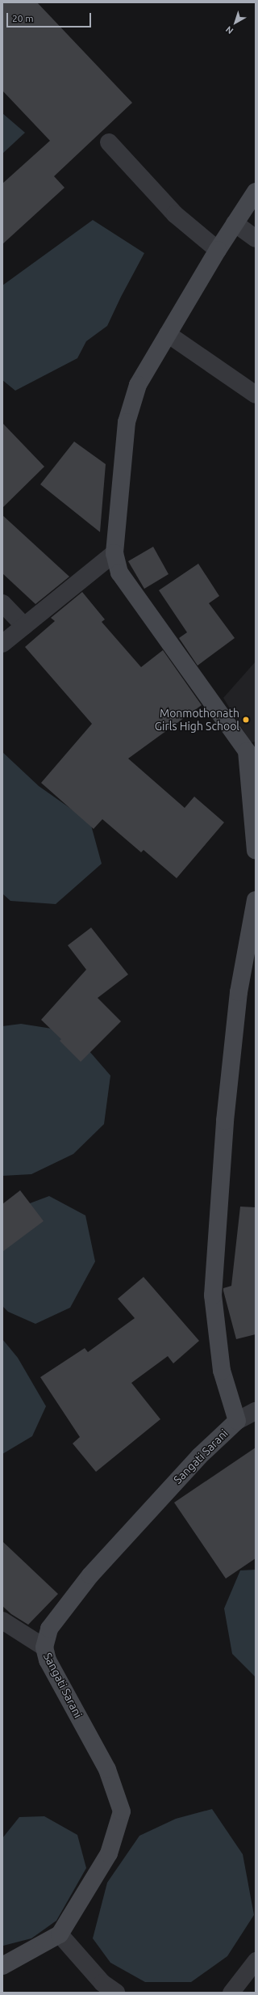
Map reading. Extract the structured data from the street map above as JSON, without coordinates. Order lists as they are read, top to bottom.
{
  "streets": {
    "street": ["Sangati Sarani"]
  },
  "places": ["Monmothonath Girls High School"],
  "scale_bar": "20 m",
  "north": "bottom left"
}
